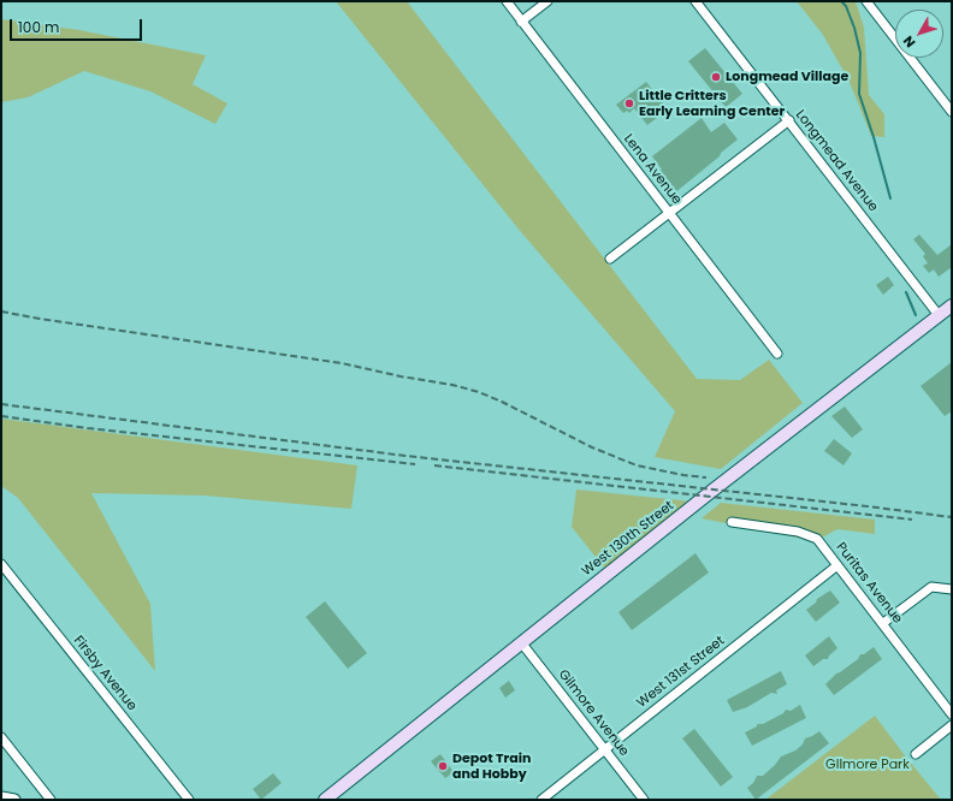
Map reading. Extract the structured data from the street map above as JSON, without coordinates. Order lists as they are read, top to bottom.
{
  "streets": {
    "main road": ["West 130th Street"],
    "street": [
      "Longmead Avenue",
      "Lena Avenue",
      "Puritas Avenue",
      "West 131st Street",
      "Firsby Avenue",
      "Gilmore Avenue"
    ]
  },
  "crossings": [
    ["Longmead Avenue", "West 130th Street"],
    ["West 130th Street", "Gilmore Avenue"],
    ["Puritas Avenue", "West 131st Street"],
    ["West 131st Street", "Gilmore Avenue"]
  ],
  "parks": ["GIlmore Park"],
  "places": ["Longmead Village", "Little Critters Early Learning Center", "Depot Train and Hobby"],
  "scale_bar": "100 m",
  "north": "bottom left"
}
